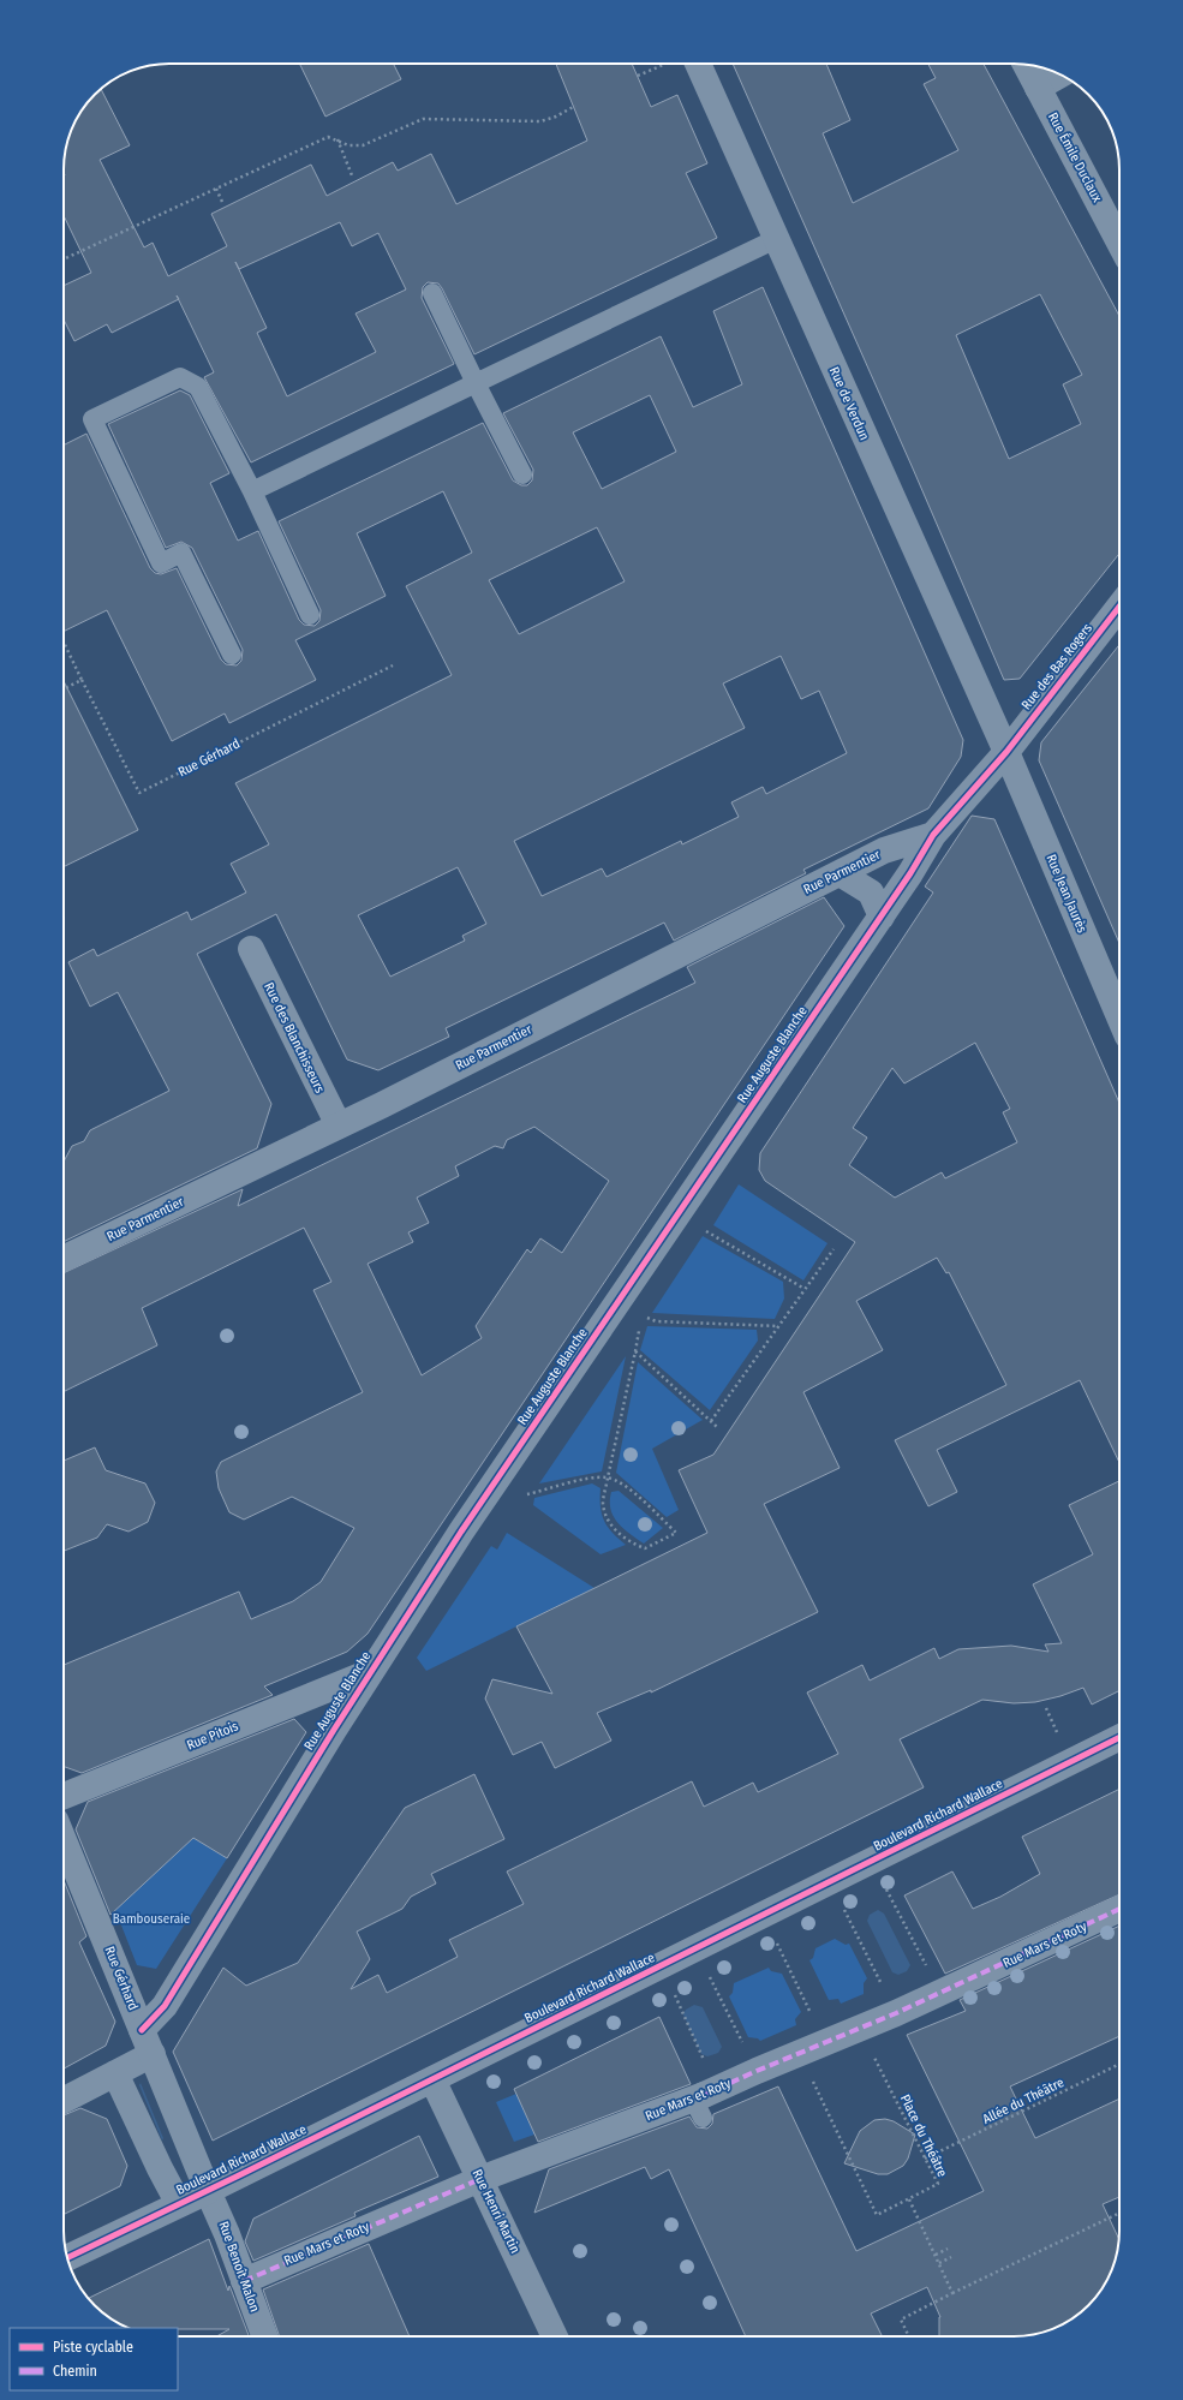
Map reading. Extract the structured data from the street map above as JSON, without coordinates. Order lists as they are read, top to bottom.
{
  "streets": {
    "street": [
      "Rue Émile Duclaux",
      "Rue de Verdun",
      "Rue des Bas Rogers",
      "Rue Gérhard",
      "Rue Parmentier",
      "Rue Jean Jaurès",
      "Rue des Blanchisseurs",
      "Rue Auguste Blanche",
      "Rue Pitois",
      "Boulevard Richard Wallace",
      "Rue Mars et Roty",
      "Rue Henri Martin",
      "Rue Benoît Malon"
    ],
    "path": ["Allée du Théâtre", "Place du Théâtre"]
  },
  "crossings": [
    ["Rue de Verdun", "Rue des Bas Rogers"],
    ["Rue de Verdun", "Rue Jean Jaurès"],
    ["Rue de Verdun", "Rue Auguste Blanche"],
    ["Rue des Bas Rogers", "Rue Jean Jaurès"],
    ["Rue des Bas Rogers", "Rue Auguste Blanche"],
    ["Rue Gérhard", "Rue Auguste Blanche"],
    ["Rue Gérhard", "Boulevard Richard Wallace"],
    ["Rue Gérhard", "Rue Benoît Malon"],
    ["Rue Parmentier", "Rue des Blanchisseurs"],
    ["Rue Parmentier", "Rue Auguste Blanche"],
    ["Rue Jean Jaurès", "Rue Auguste Blanche"],
    ["Rue Auguste Blanche", "Rue Pitois"],
    ["Boulevard Richard Wallace", "Rue Henri Martin"],
    ["Boulevard Richard Wallace", "Rue Benoît Malon"],
    ["Rue Mars et Roty", "Place du Théâtre"],
    ["Rue Mars et Roty", "Rue Henri Martin"],
    ["Rue Mars et Roty", "Rue Benoît Malon"],
    ["Allée du Théâtre", "Place du Théâtre"]
  ],
  "parks": ["Bambouseraie"],
  "legend": ["Piste cyclable", "Chemin"]
}
